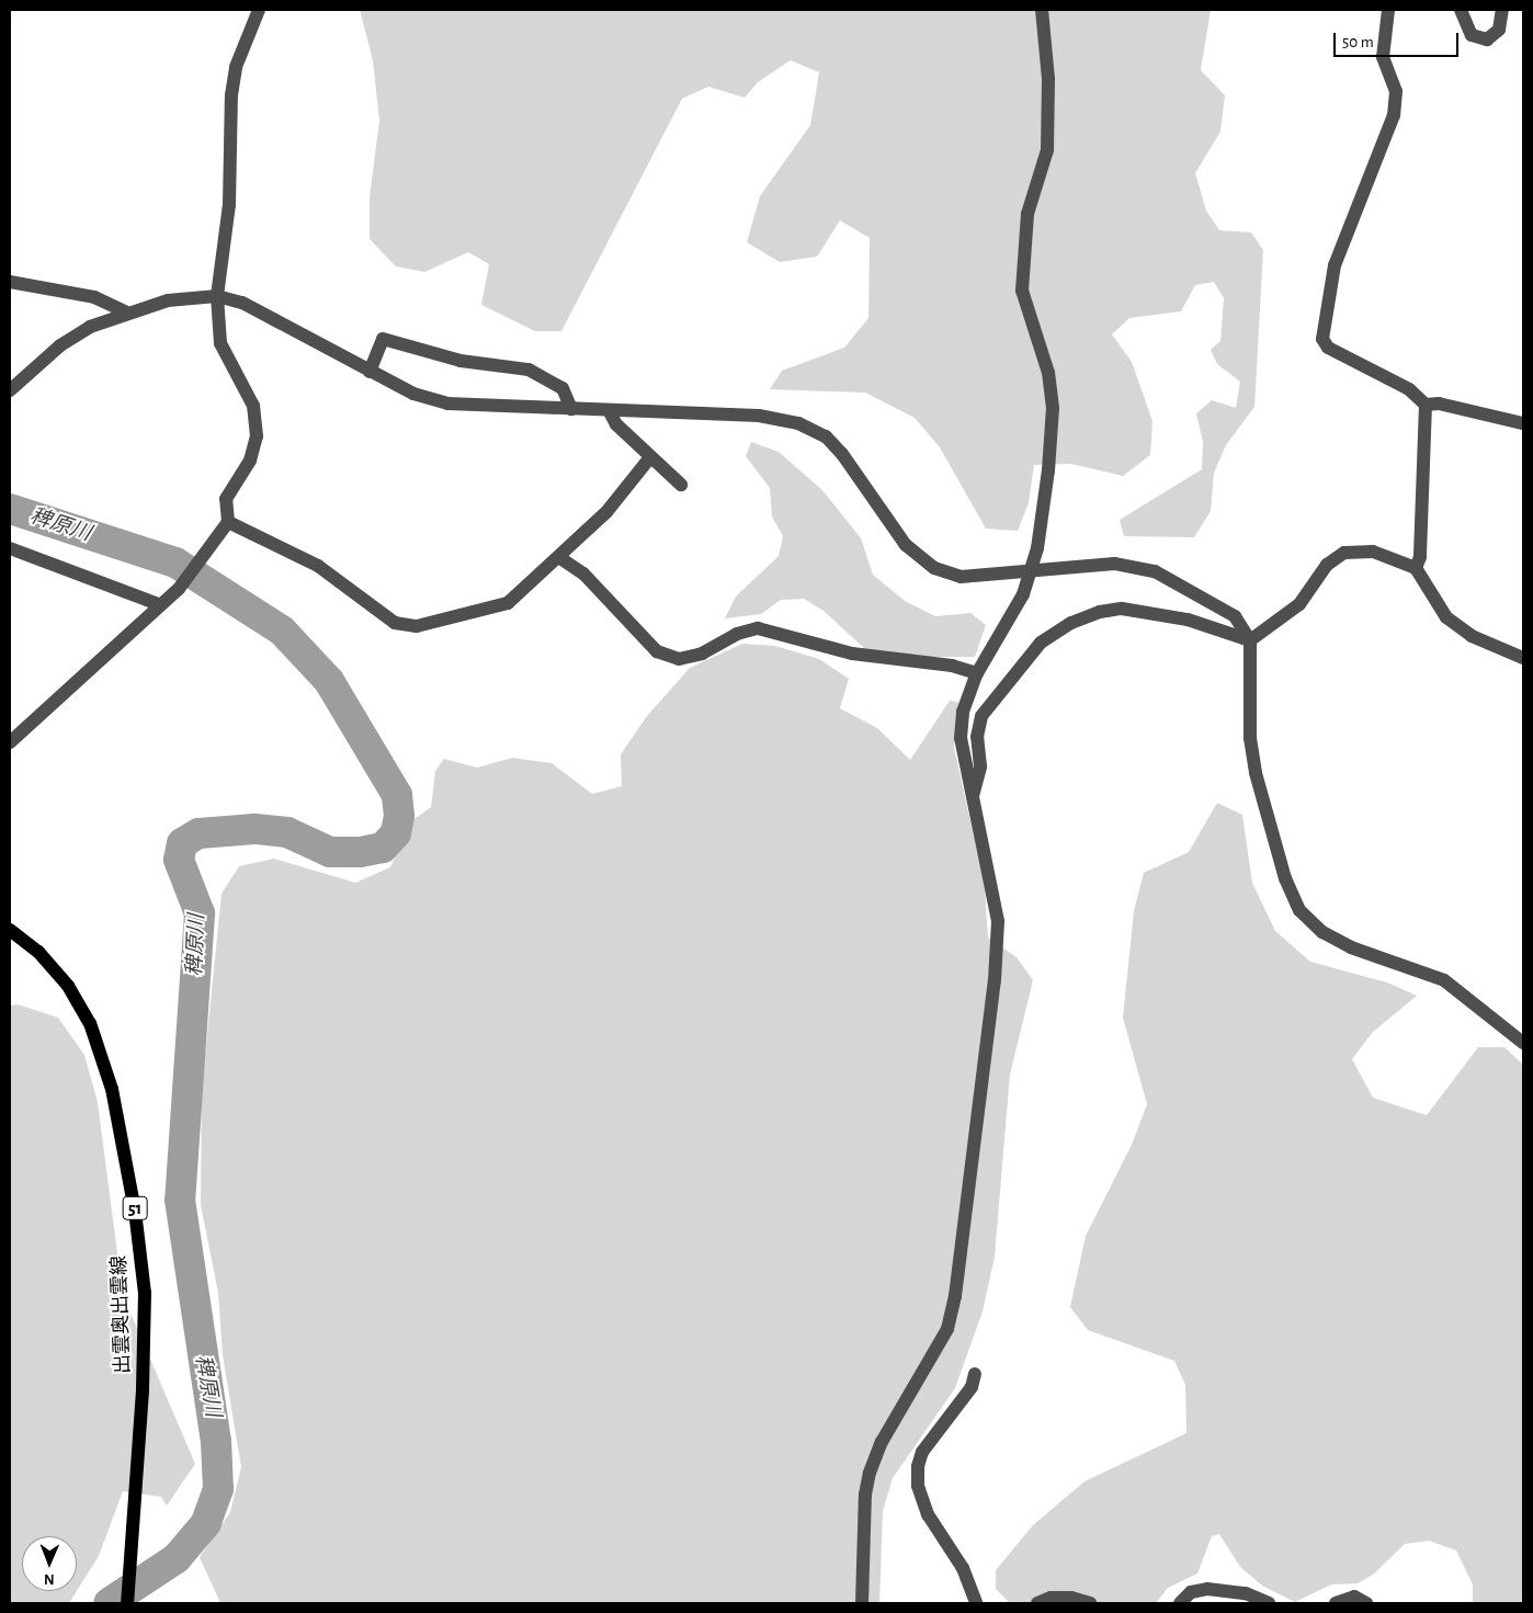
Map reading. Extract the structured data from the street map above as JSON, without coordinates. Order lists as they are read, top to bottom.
{
  "streets": {
    "main road": ["51", "出雲奥出雲線"]
  },
  "water": ["稗原川"],
  "scale_bar": "50 m",
  "north": "bottom"
}
